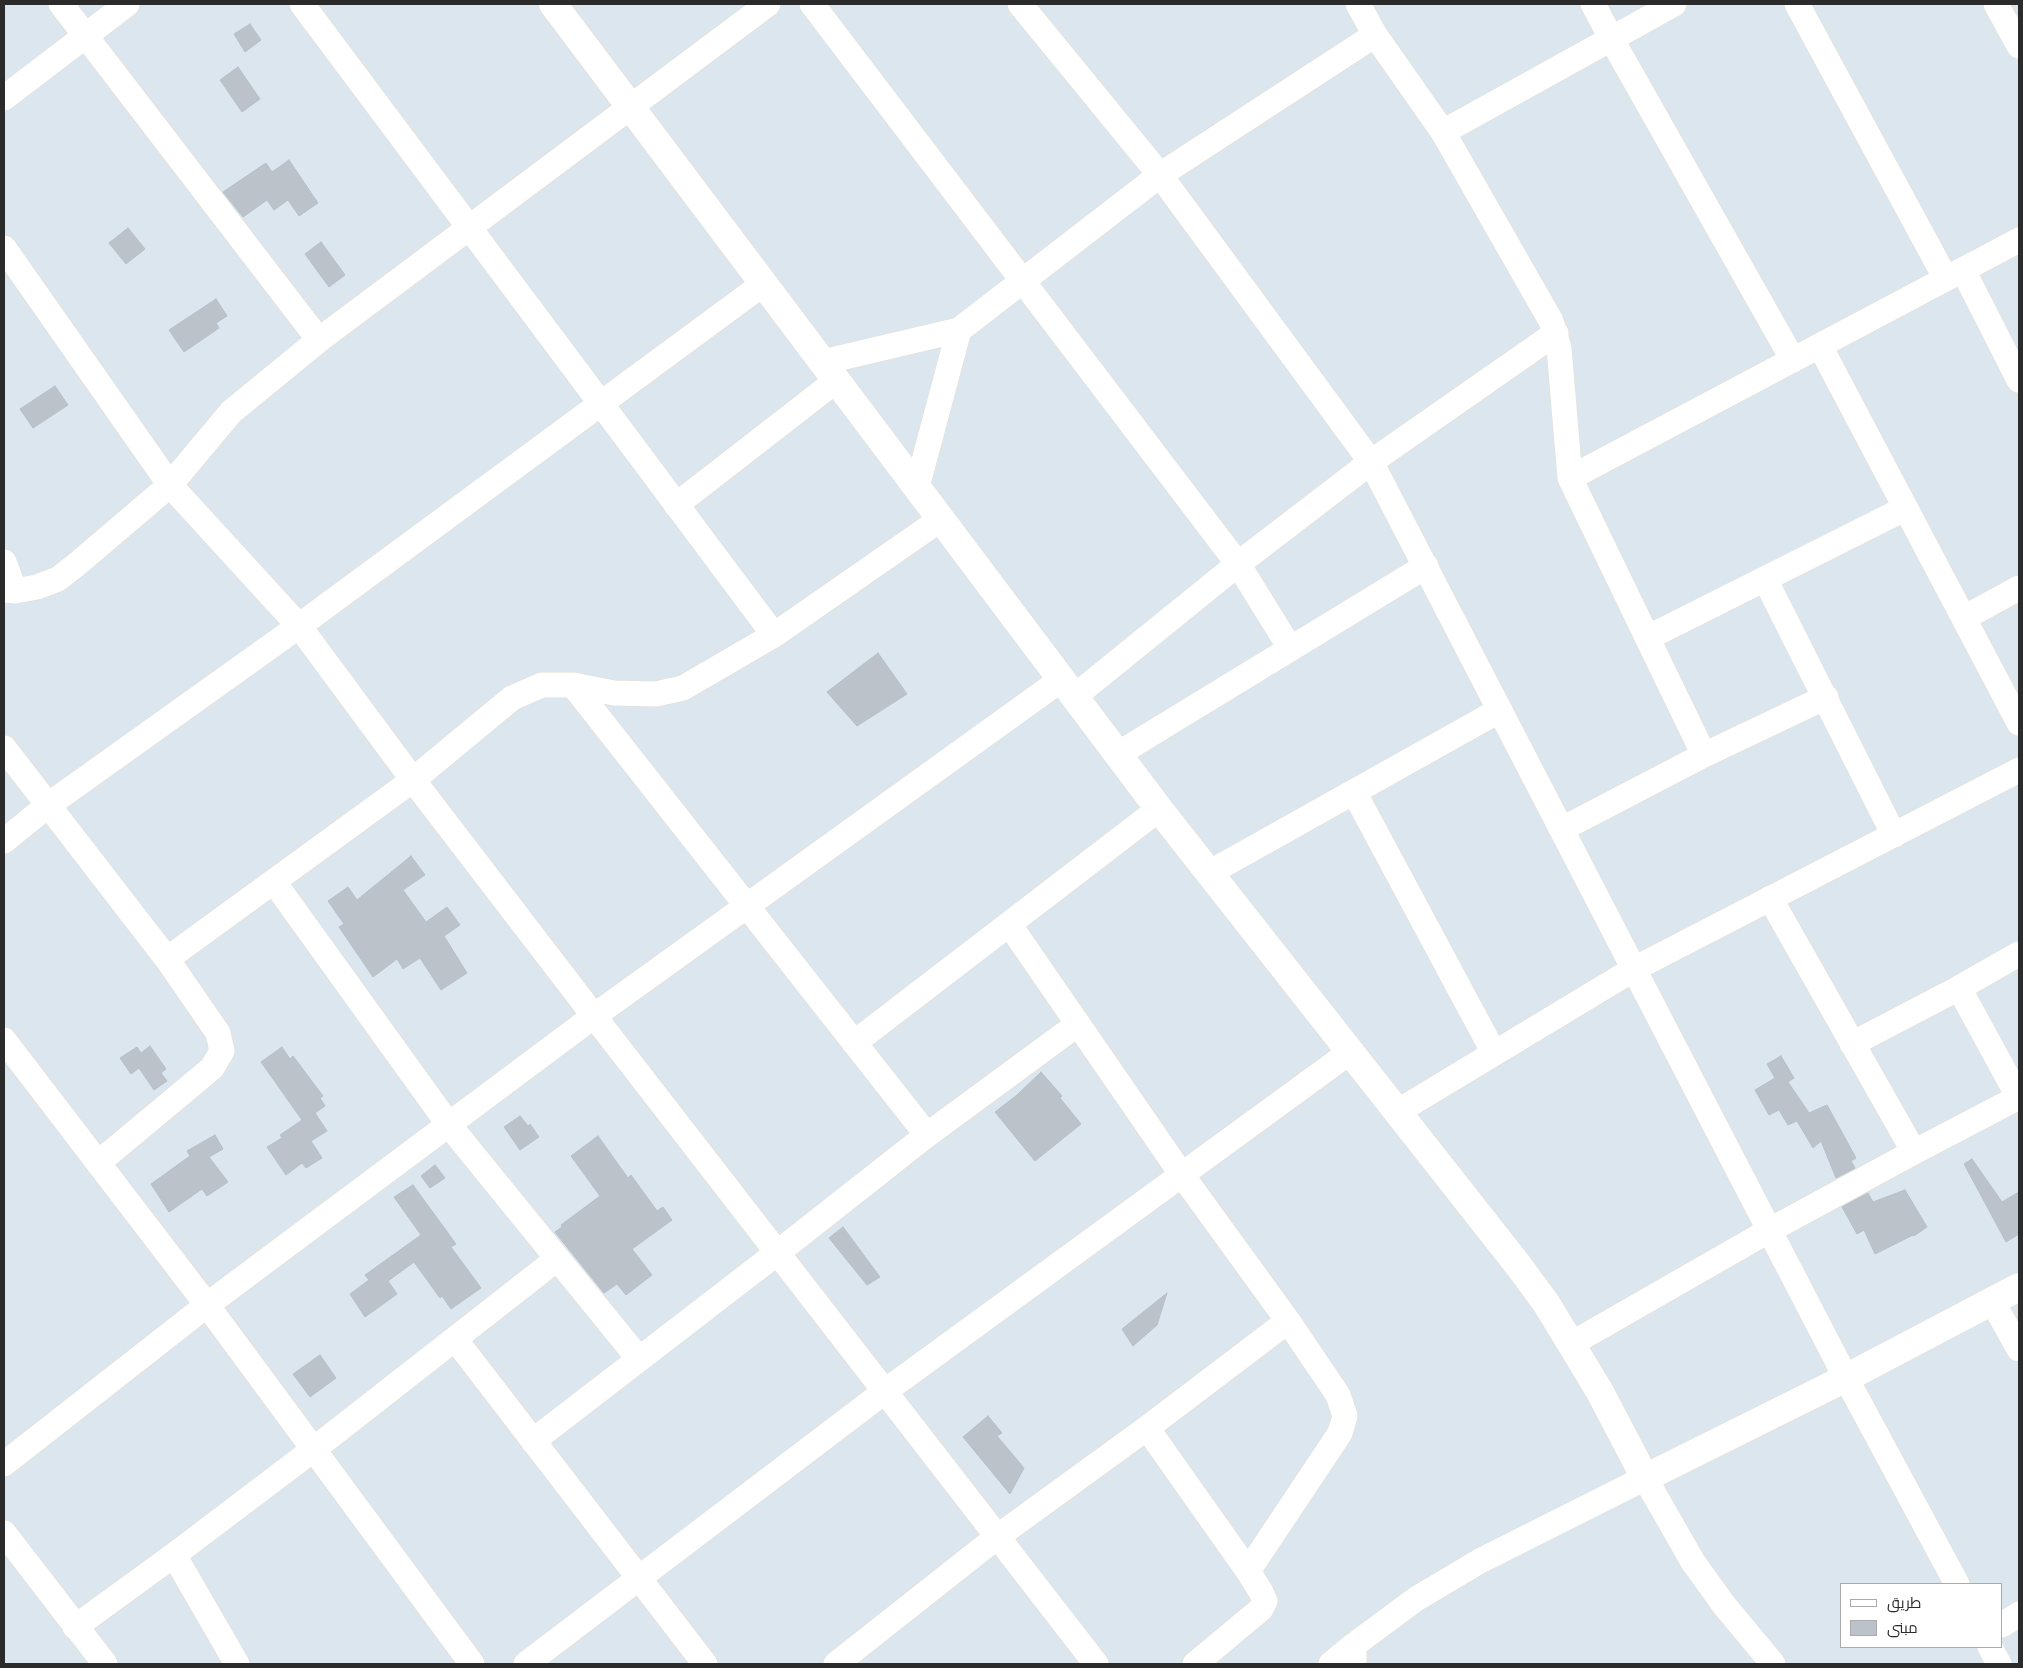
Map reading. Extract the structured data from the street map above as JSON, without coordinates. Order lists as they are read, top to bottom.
{
  "legend": ["طريق", "مبنى"]
}
